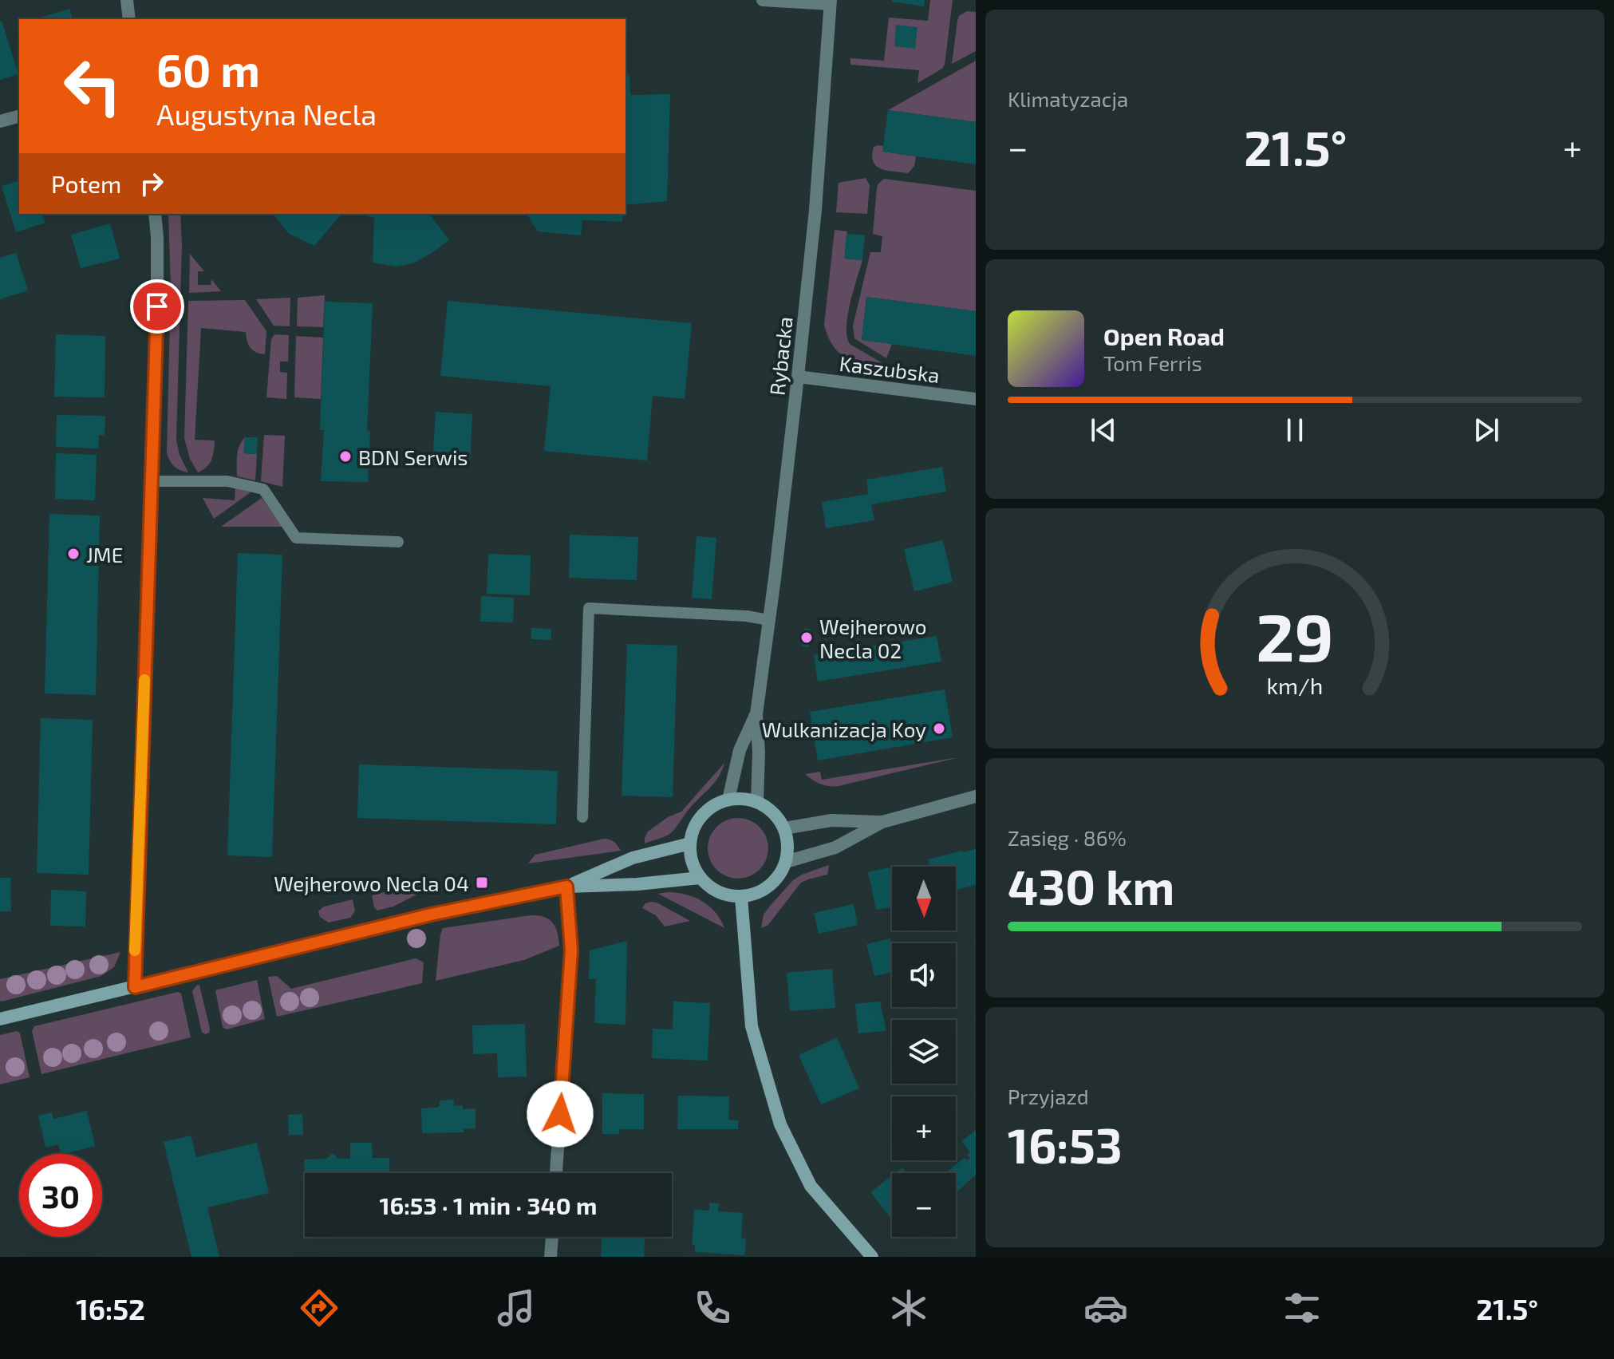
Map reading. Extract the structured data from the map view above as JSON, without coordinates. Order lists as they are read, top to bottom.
{
  "streets": {
    "street": ["Rybacka", "Kaszubska"]
  },
  "crossings": [
    ["Rybacka", "Kaszubska"]
  ],
  "places": {
    "other": [
      "BDN Serwis",
      "JME",
      "Wejherowo Necla 02",
      "Wulkanizacja Koy"
    ],
    "transit": ["Wejherowo Necla 04"]
  },
  "north": "bottom",
  "page": {
    "tile": [
      "Klimatyzacja",
      ["Zasięg · 86%", "430 km"],
      ["Przyjazd", "16:53"]
    ],
    "turn": ["60 m", "Augustyna Necla"],
    "heat": ["−", "21.5°", "+"],
    "then": "Potem",
    "song": ["Open Road", "Tom Ferris"],
    "map_buttons": ["+", "−"],
    "limit": "30",
    "trip": "16:53 · 1 min · 340 m",
    "tabs": ["16:52", "21.5°"],
    "gauge": ["29", "km/h"]
  }
}
